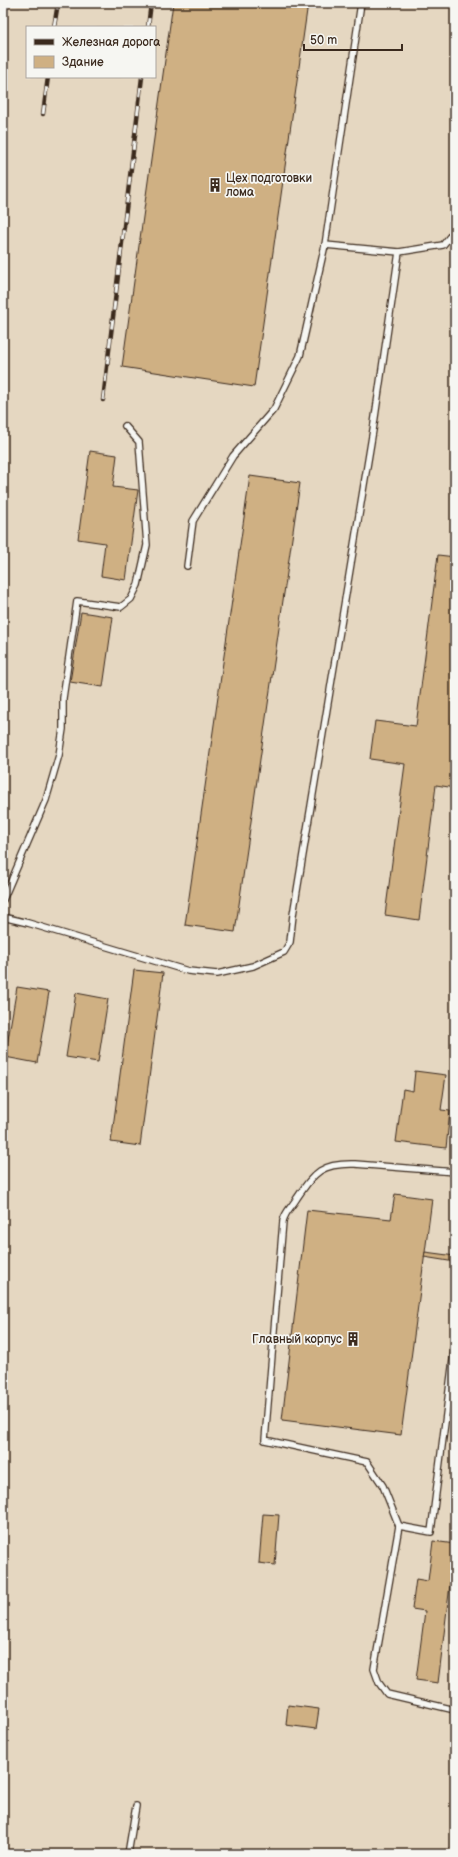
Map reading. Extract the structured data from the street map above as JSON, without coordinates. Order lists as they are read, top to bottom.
{
  "places": {
    "building": ["Цех подготовки лома", "Главный корпус"]
  },
  "legend": ["Железная дорога", "Здание"],
  "scale_bar": "50 m"
}
